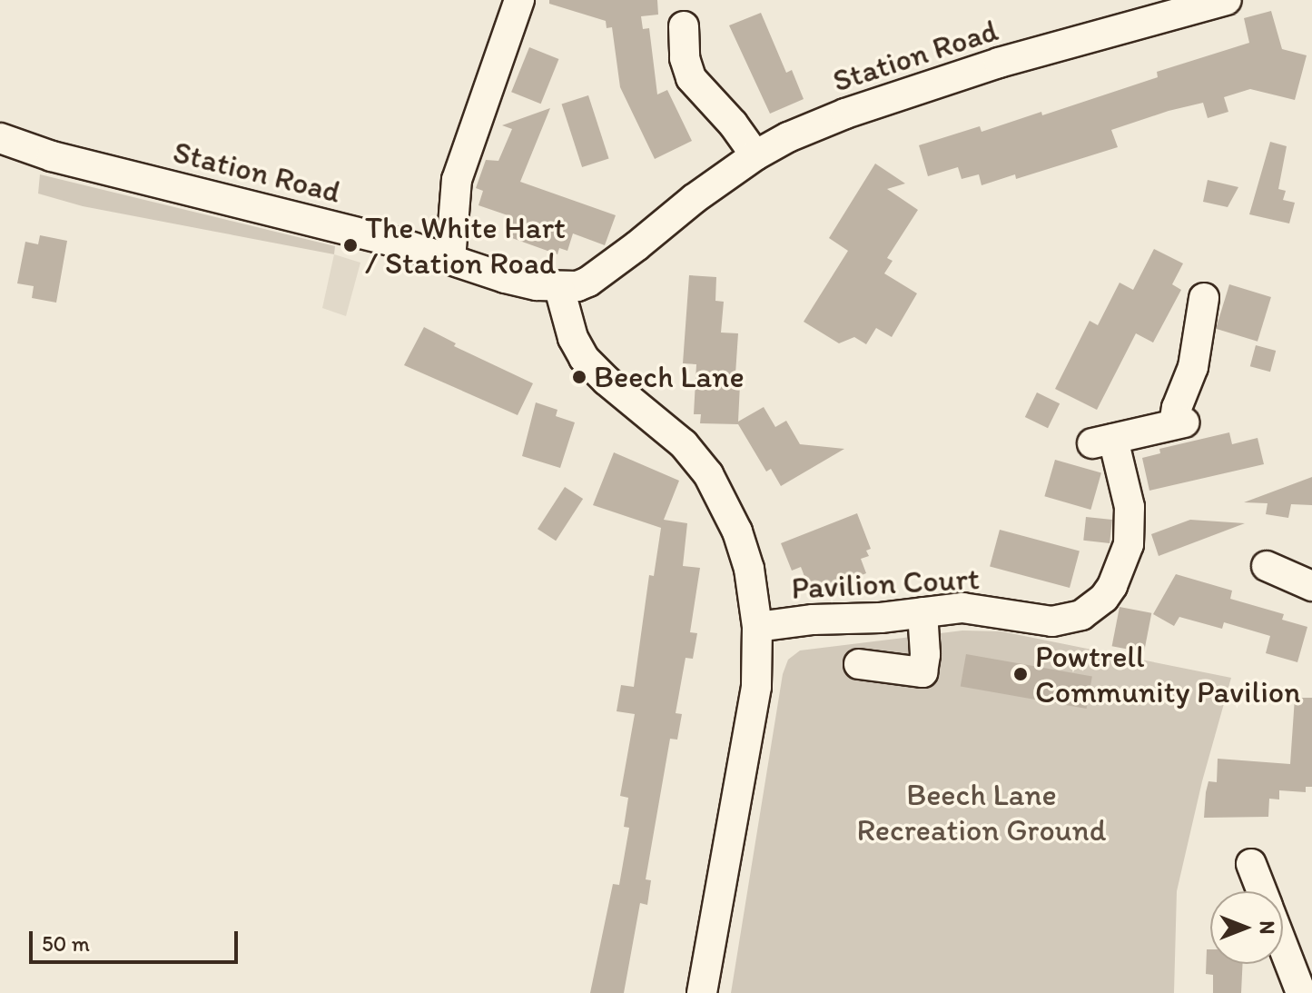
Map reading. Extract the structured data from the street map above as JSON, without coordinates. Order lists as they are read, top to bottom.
{
  "streets": {
    "street": ["Station Road", "Pavilion Court"]
  },
  "parks": ["Beech Lane Recreation Ground"],
  "places": ["The White Hart / Station Road", "Beech Lane", "Powtrell Community Pavilion"],
  "scale_bar": "50 m",
  "north": "right"
}
